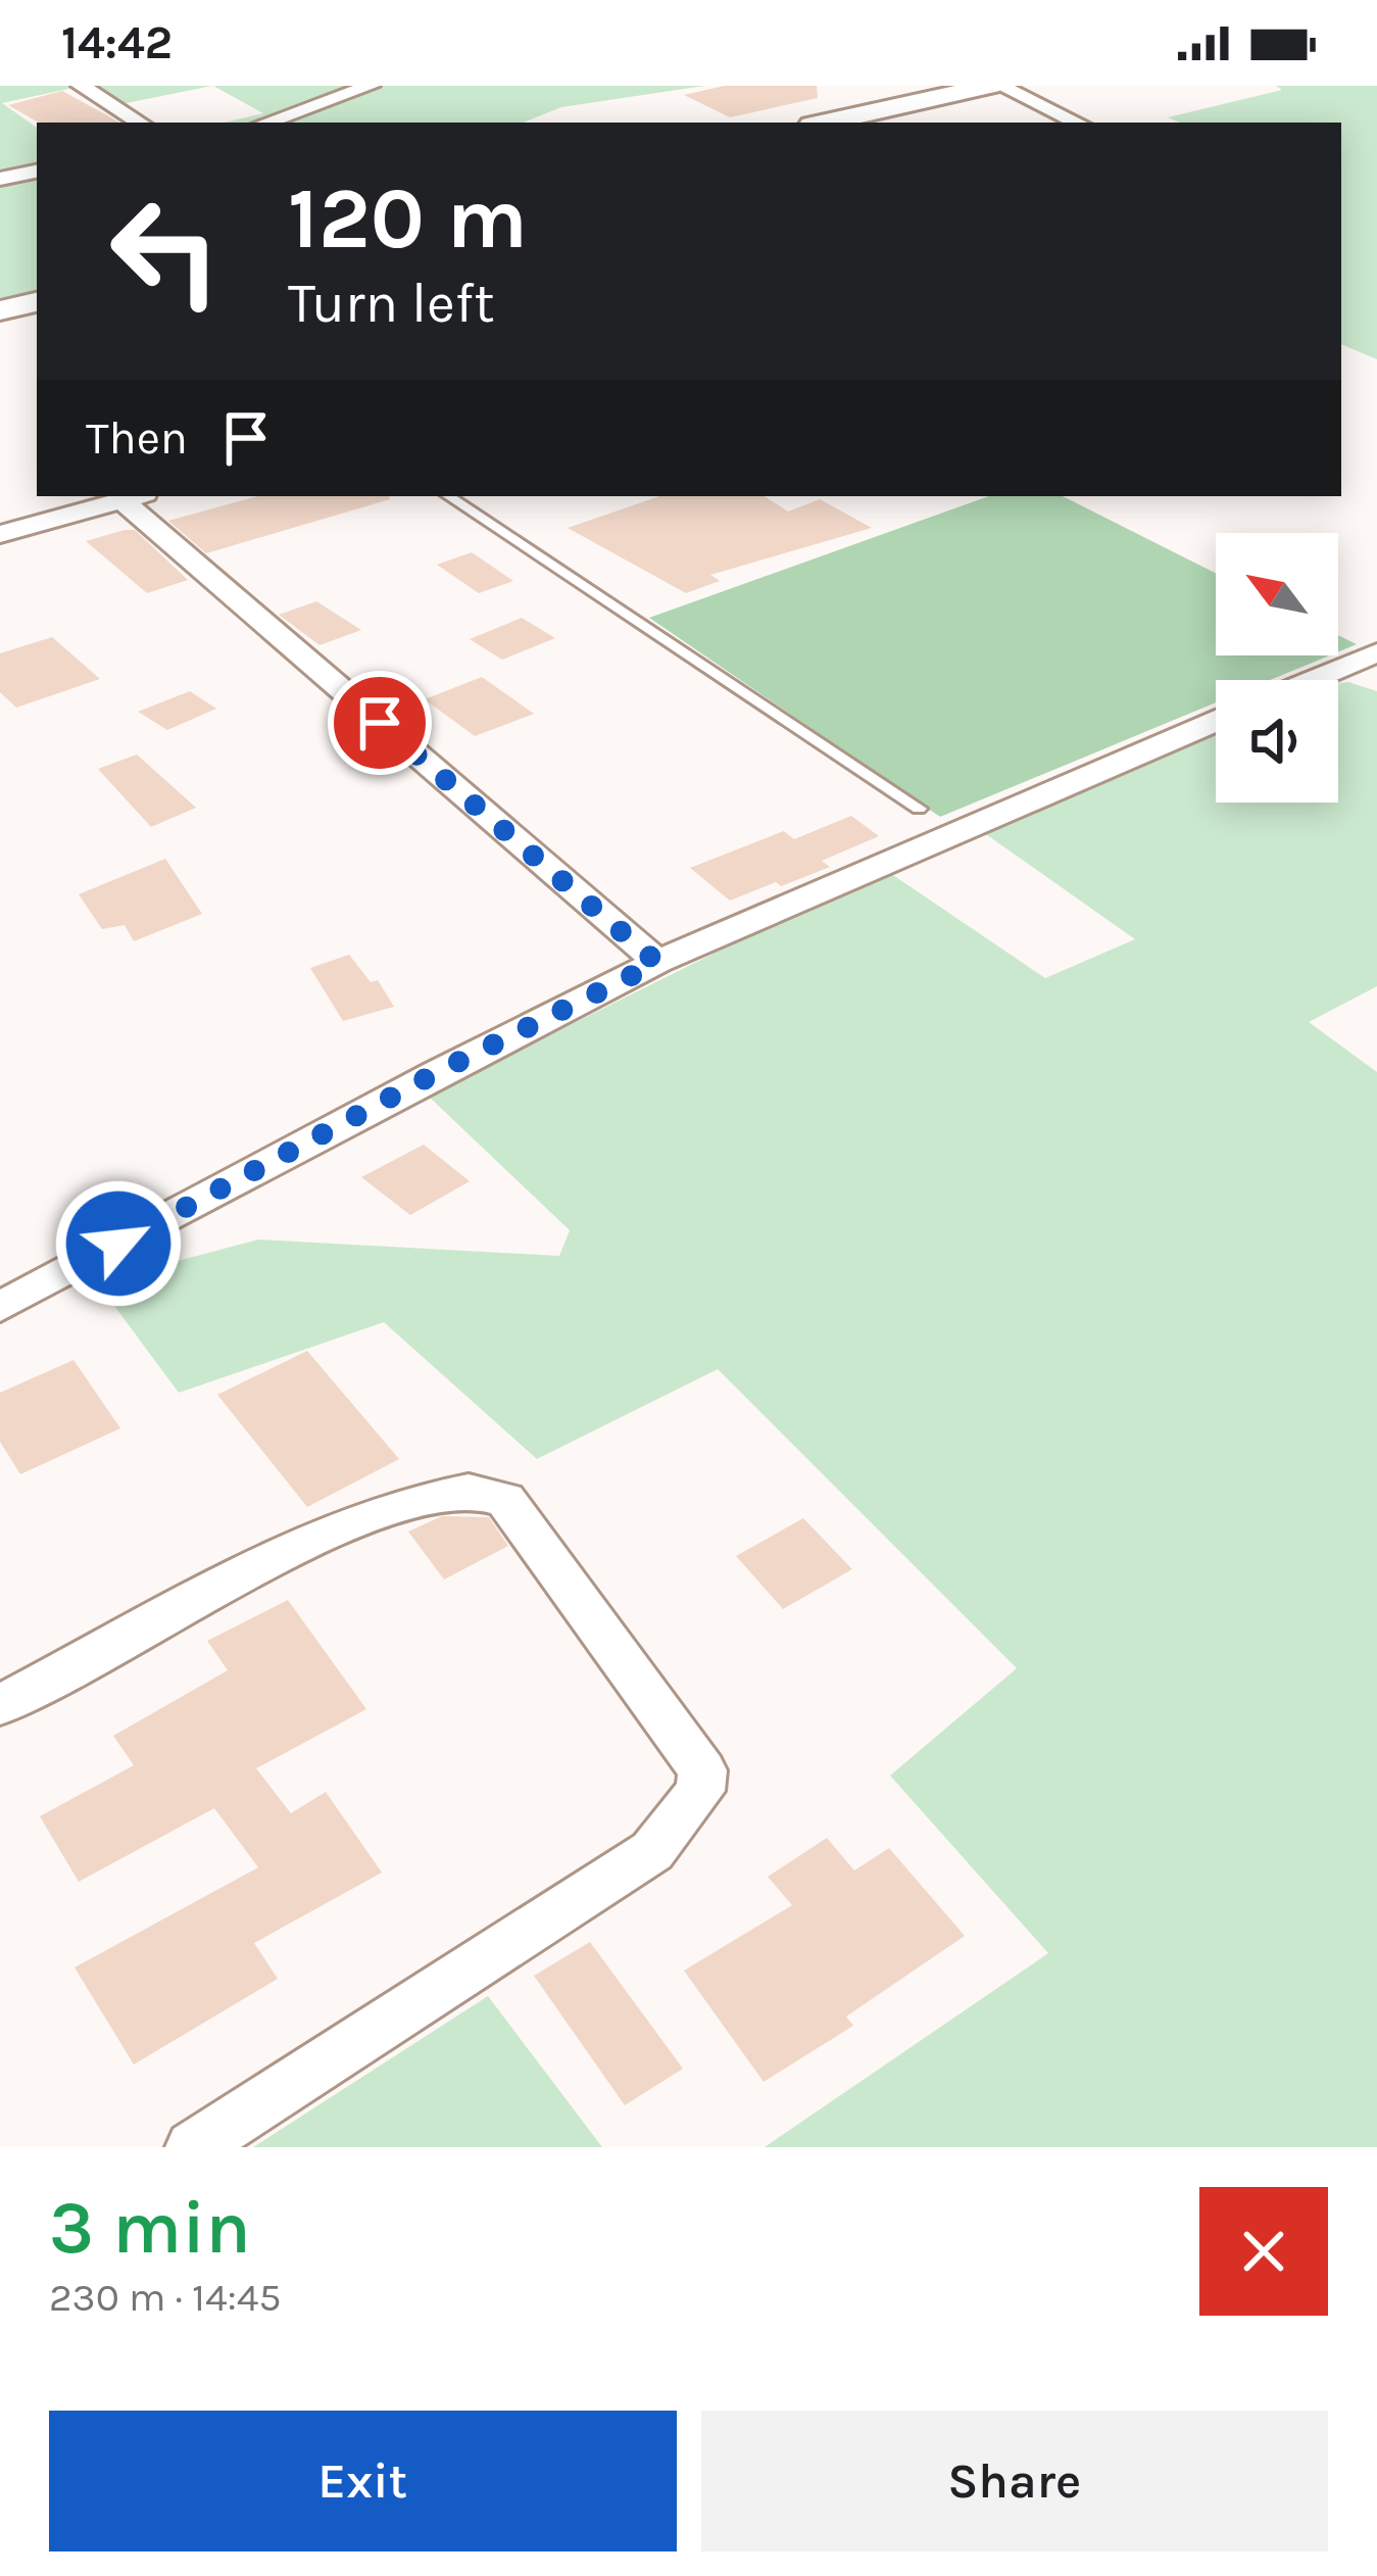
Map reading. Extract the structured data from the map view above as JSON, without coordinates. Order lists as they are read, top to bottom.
{
  "north": "top left",
  "page": {
    "status": "14:42",
    "turn": ["120 m", "Turn left"],
    "then": "Then",
    "heading": ["3 min", "230 m · 14:45"],
    "buttons": ["Exit", "Share"]
  }
}
